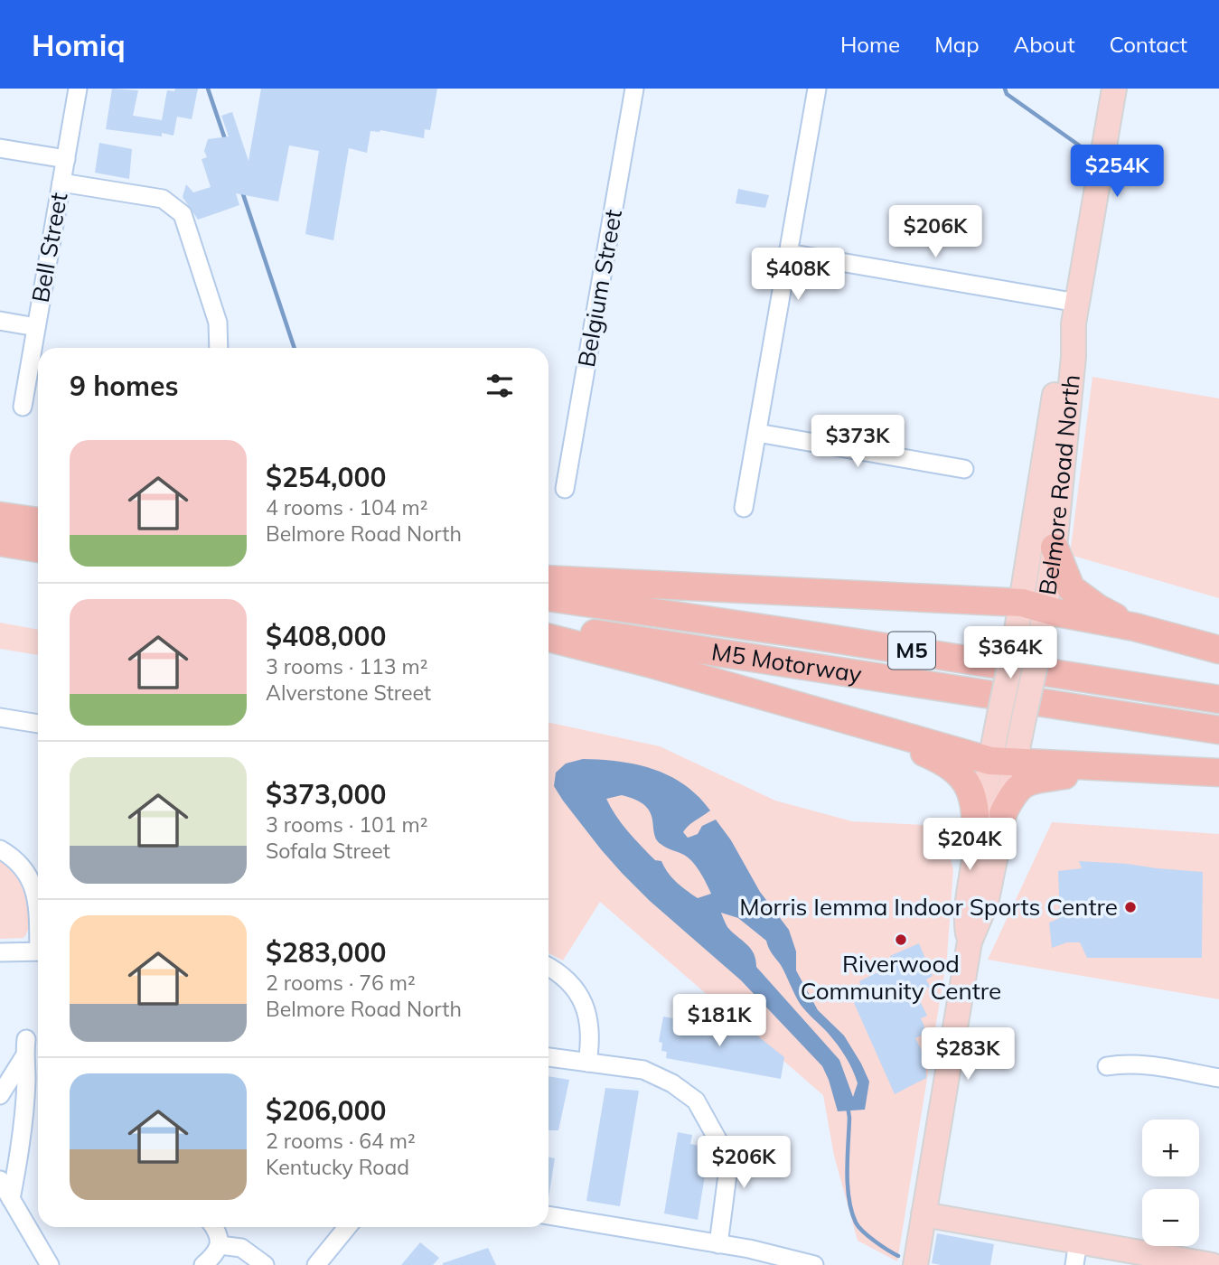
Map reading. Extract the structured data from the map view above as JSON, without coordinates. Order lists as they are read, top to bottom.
{
  "streets": {
    "highway": ["M5", "M5 Motorway"],
    "main road": ["Belmore Road North"],
    "street": ["Bell Street", "Belgium Street"]
  },
  "places": ["Morris Iemma Indoor Sports Centre", "Riverwood Community Centre"],
  "page": {
    "header": "Homiq",
    "nav": [
      "Home",
      "Map",
      "About",
      "Contact"
    ],
    "price": [
      "$254K",
      "$206K",
      "$408K",
      "$373K",
      "$364K",
      "$204K",
      "$181K",
      "$283K",
      "$206K"
    ],
    "heading": "9 homes",
    "list": [
      {
        "name": "$254,000",
        "note": "4 rooms · 104 m² · Belmore Road North"
      },
      {
        "name": "$408,000",
        "note": "3 rooms · 113 m² · Alverstone Street"
      },
      {
        "name": "$373,000",
        "note": "3 rooms · 101 m² · Sofala Street"
      },
      {
        "name": "$283,000",
        "note": "2 rooms · 76 m² · Belmore Road North"
      },
      {
        "name": "$206,000",
        "note": "2 rooms · 64 m² · Kentucky Road"
      }
    ],
    "map_buttons": ["+", "−"]
  }
}
